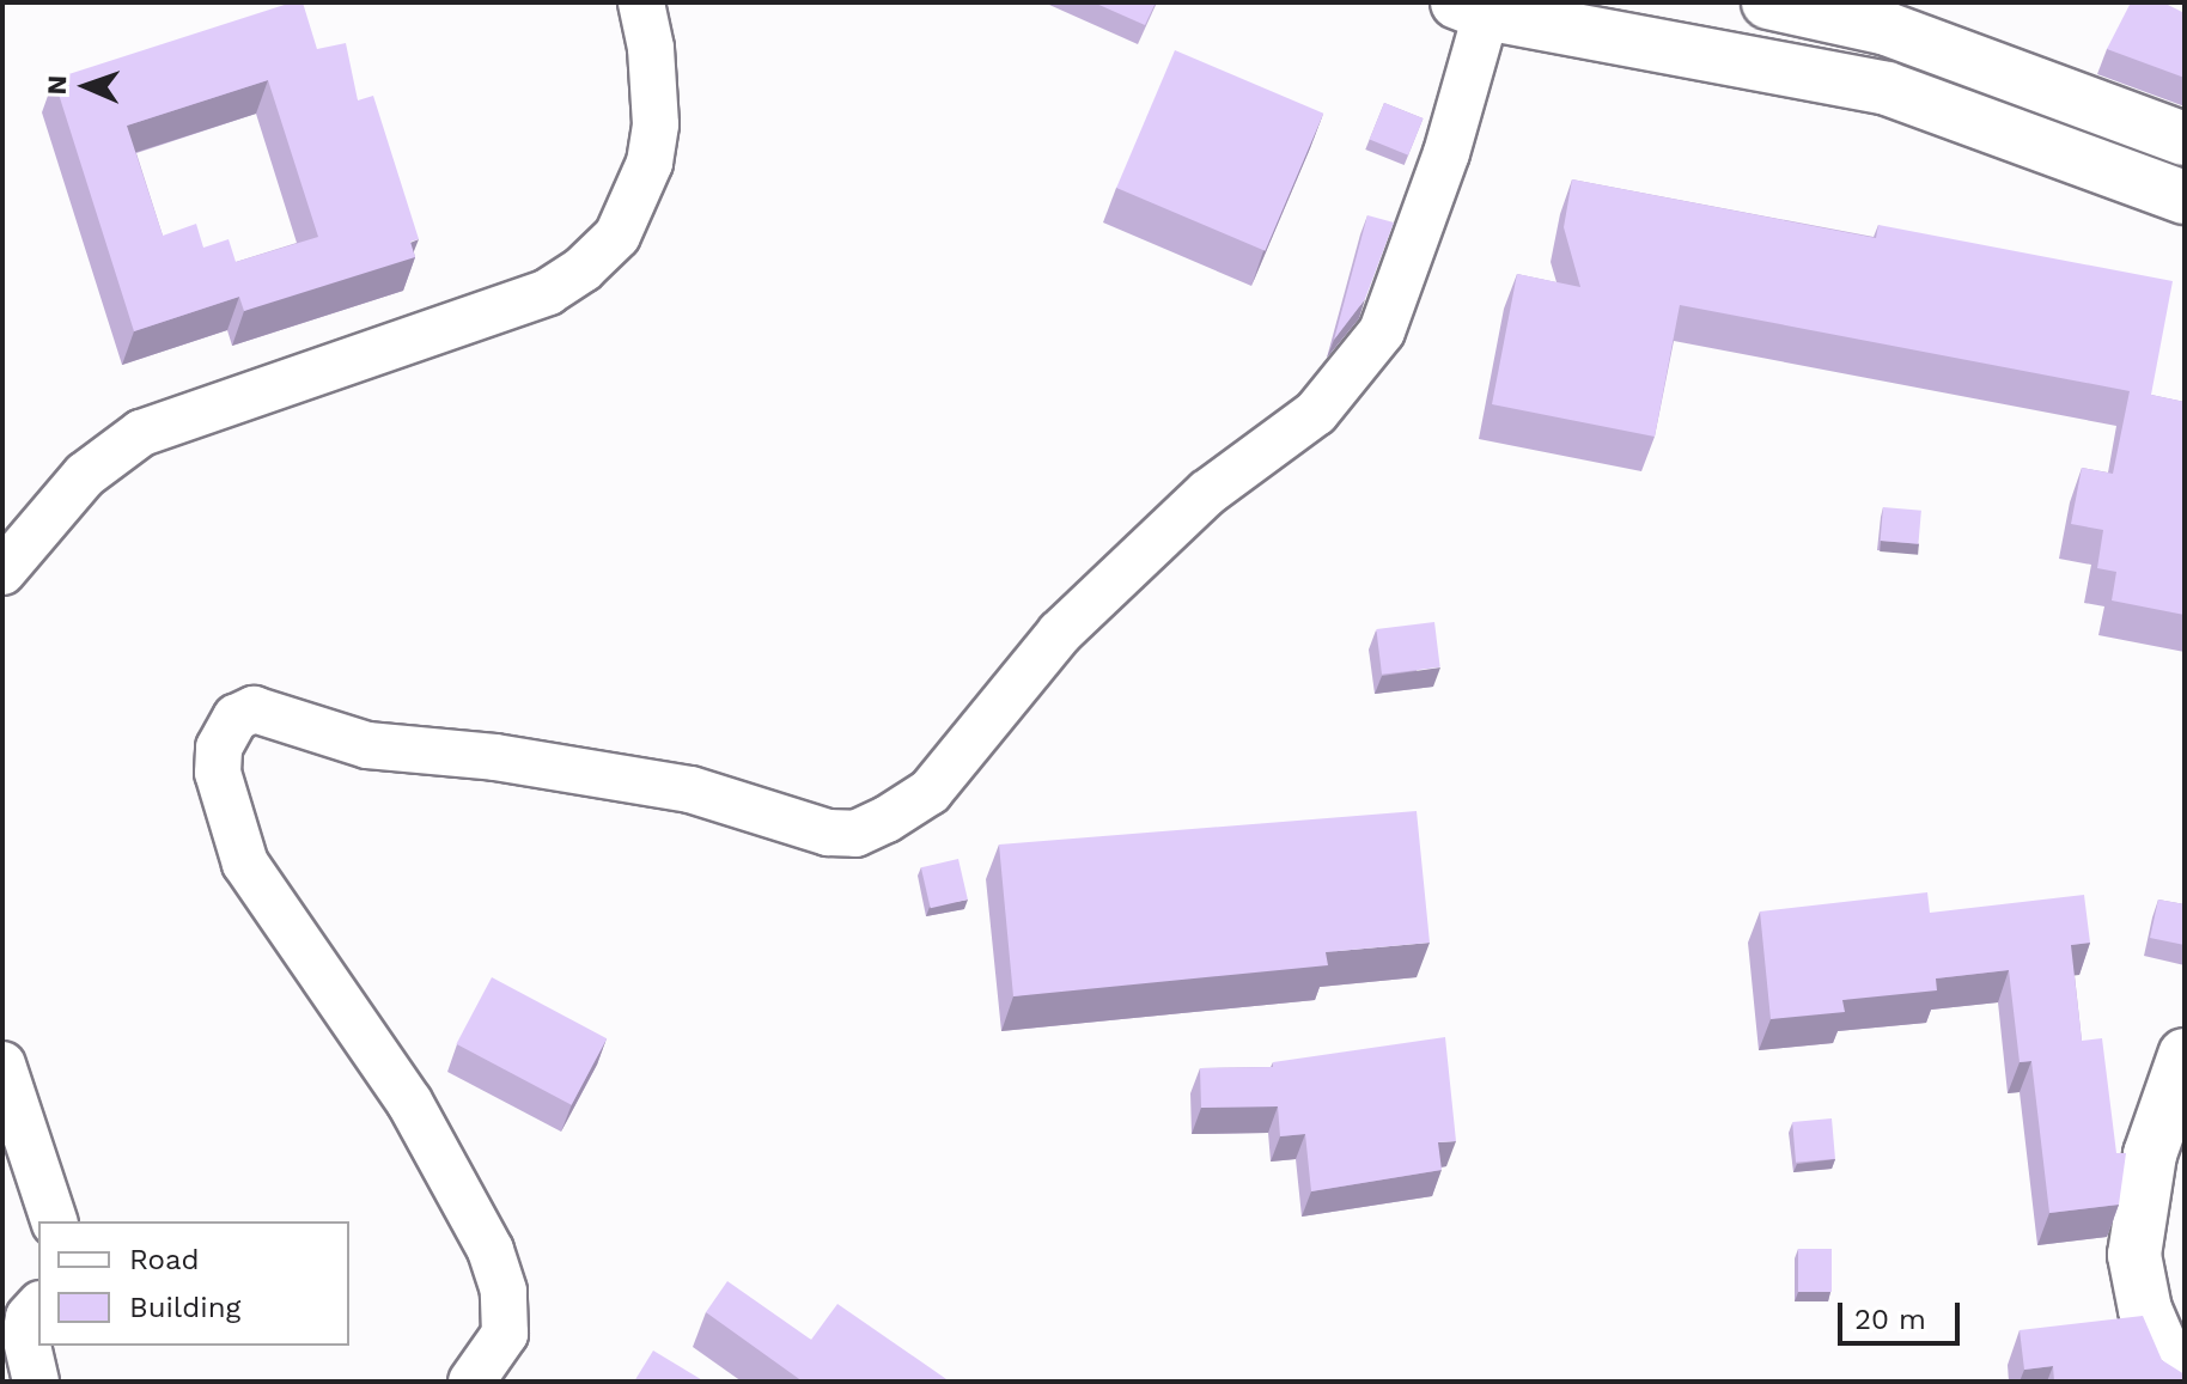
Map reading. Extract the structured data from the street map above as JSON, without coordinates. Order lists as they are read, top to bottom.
{
  "legend": ["Road", "Building"],
  "scale_bar": "20 m",
  "north": "left"
}
